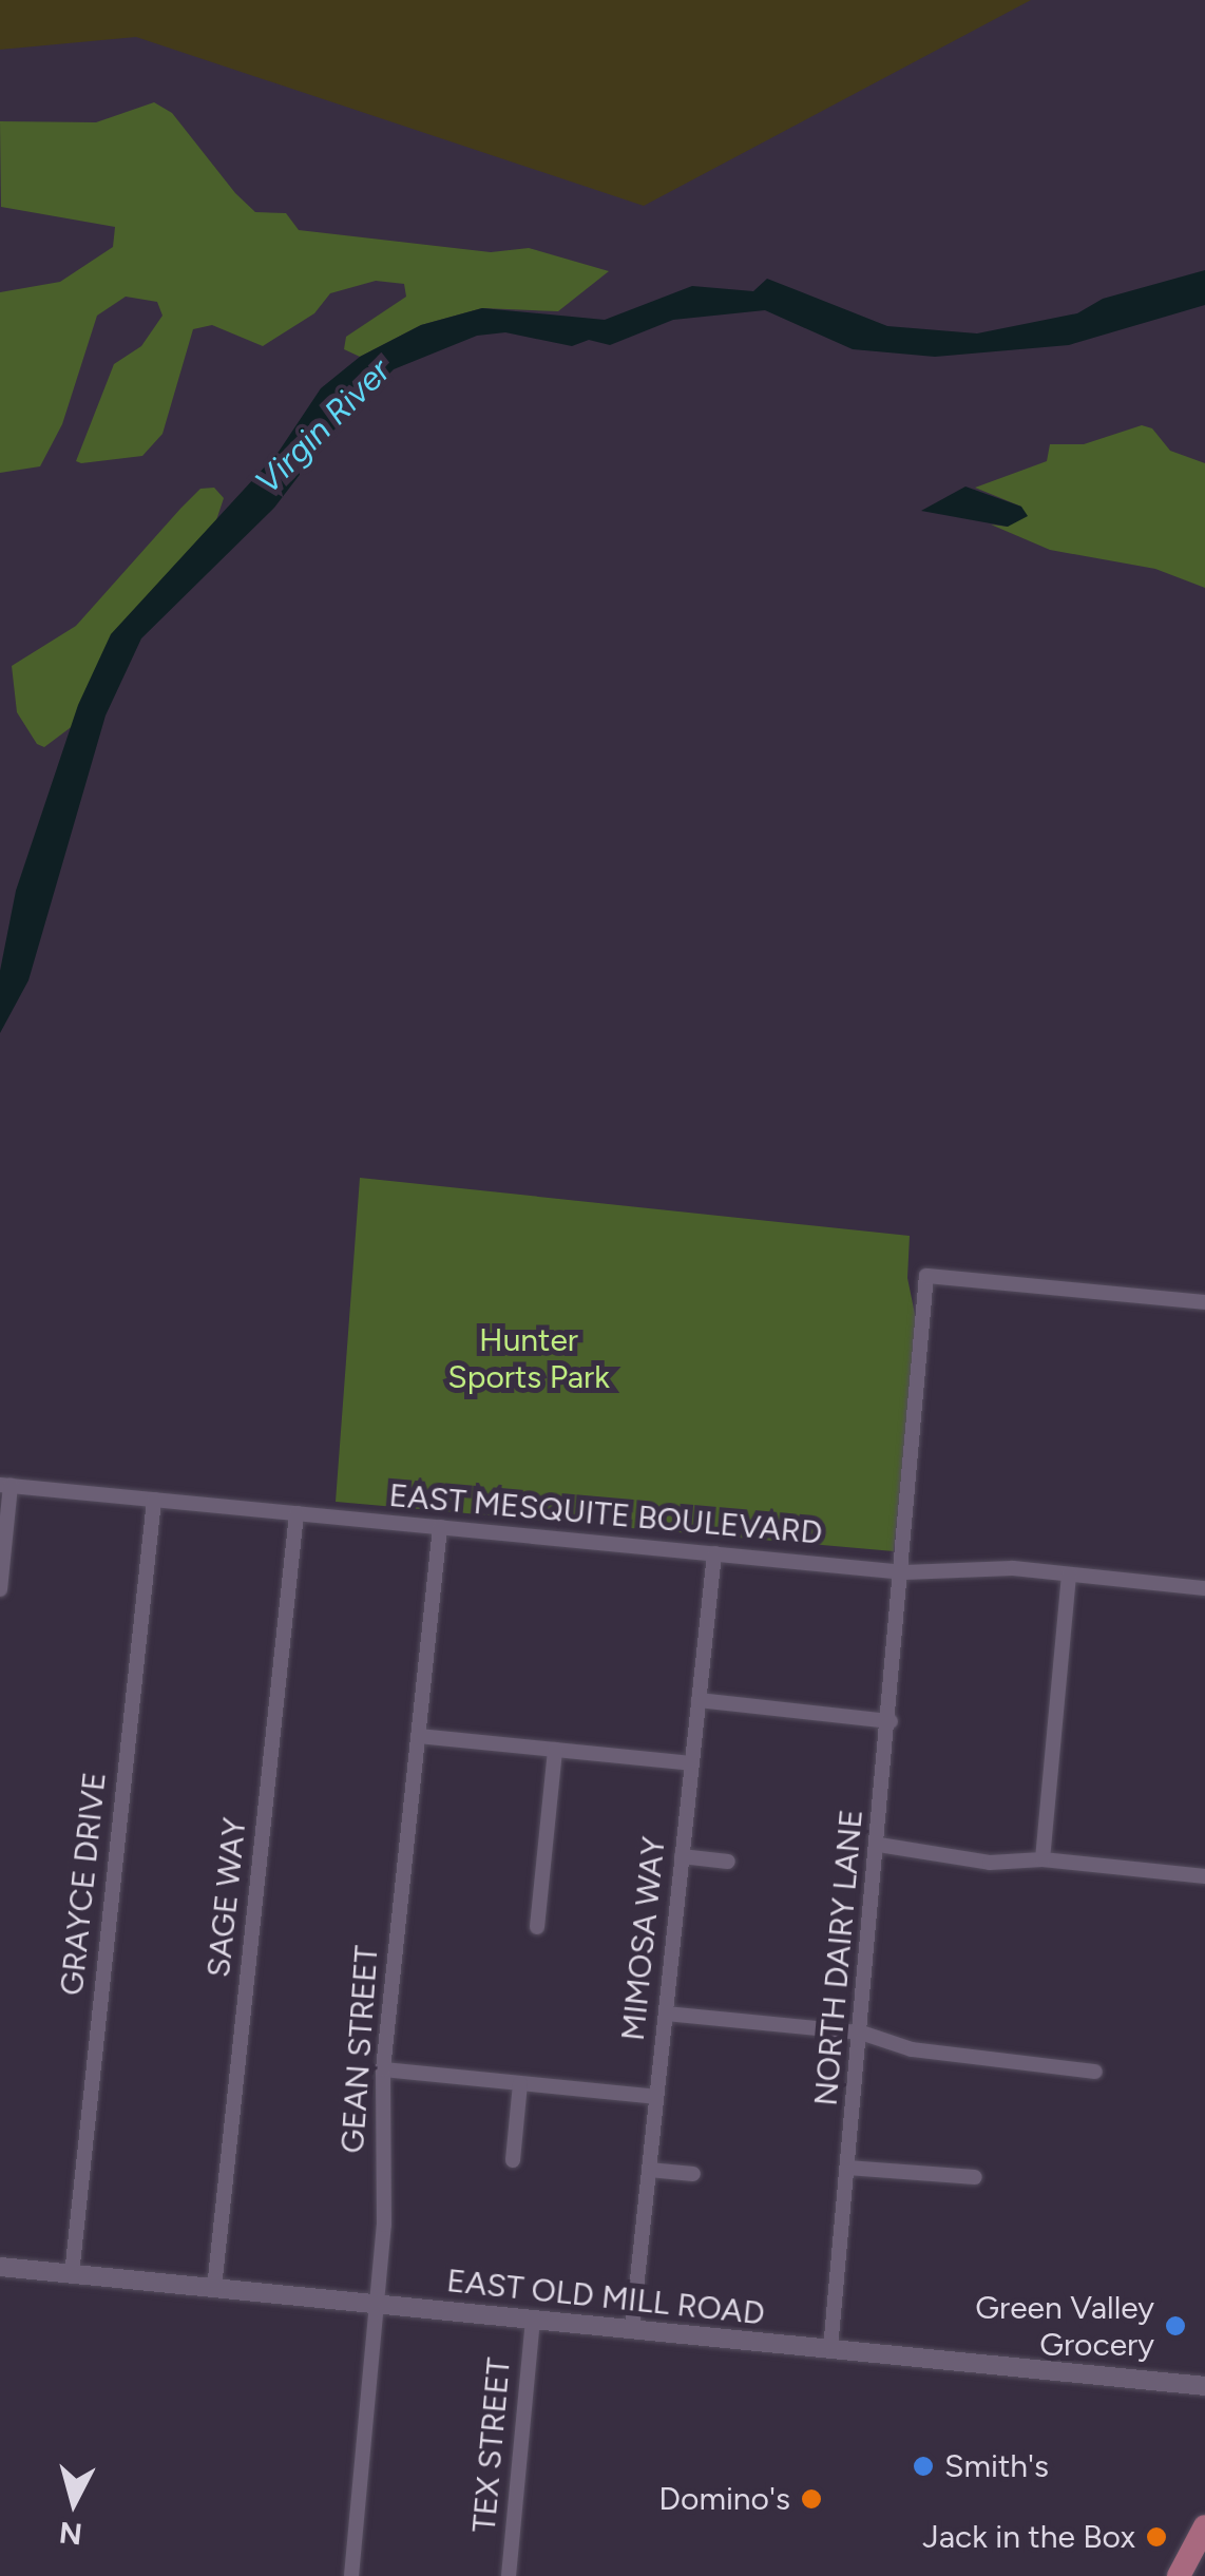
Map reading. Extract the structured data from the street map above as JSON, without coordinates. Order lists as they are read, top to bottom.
{
  "streets": {
    "street": [
      "EAST MESQUITE BOULEVARD",
      "GRAYCE DRIVE",
      "SAGE WAY",
      "MIMOSA WAY",
      "NORTH DAIRY LANE",
      "GEAN STREET",
      "EAST OLD MILL ROAD",
      "TEX STREET"
    ]
  },
  "crossings": [
    ["EAST MESQUITE BOULEVARD", "GRAYCE DRIVE"],
    ["EAST MESQUITE BOULEVARD", "SAGE WAY"],
    ["EAST MESQUITE BOULEVARD", "MIMOSA WAY"],
    ["EAST MESQUITE BOULEVARD", "NORTH DAIRY LANE"],
    ["EAST MESQUITE BOULEVARD", "GEAN STREET"],
    ["GRAYCE DRIVE", "EAST OLD MILL ROAD"],
    ["SAGE WAY", "EAST OLD MILL ROAD"],
    ["MIMOSA WAY", "EAST OLD MILL ROAD"],
    ["NORTH DAIRY LANE", "EAST OLD MILL ROAD"],
    ["GEAN STREET", "EAST OLD MILL ROAD"],
    ["EAST OLD MILL ROAD", "TEX STREET"]
  ],
  "water": ["Virgin River"],
  "parks": ["Hunter Sports Park"],
  "places": [
    "Green Valley Grocery",
    "Smith's",
    "Domino's",
    "Jack in the Box"
  ],
  "north": "bottom"
}
